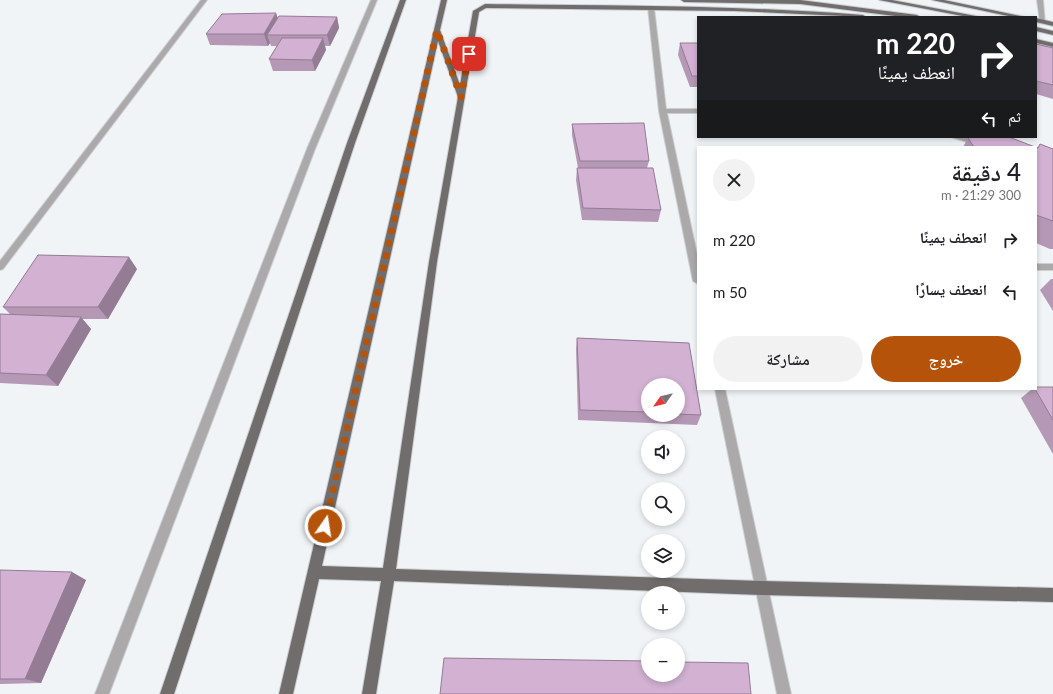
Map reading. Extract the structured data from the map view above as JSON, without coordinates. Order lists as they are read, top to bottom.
{
  "north": "bottom left",
  "page": {
    "turn": ["220 m", "انعطف يمينًا"],
    "then": "ثم",
    "heading": ["4 دقيقة", "300 m · 21:29"],
    "list": [
      {
        "name": "انعطف يمينًا",
        "value": "220 m"
      },
      {
        "name": "انعطف يسارًا",
        "value": "50 m"
      }
    ],
    "buttons": ["خروج", "مشاركة"],
    "map_buttons": ["+", "−"]
  }
}
